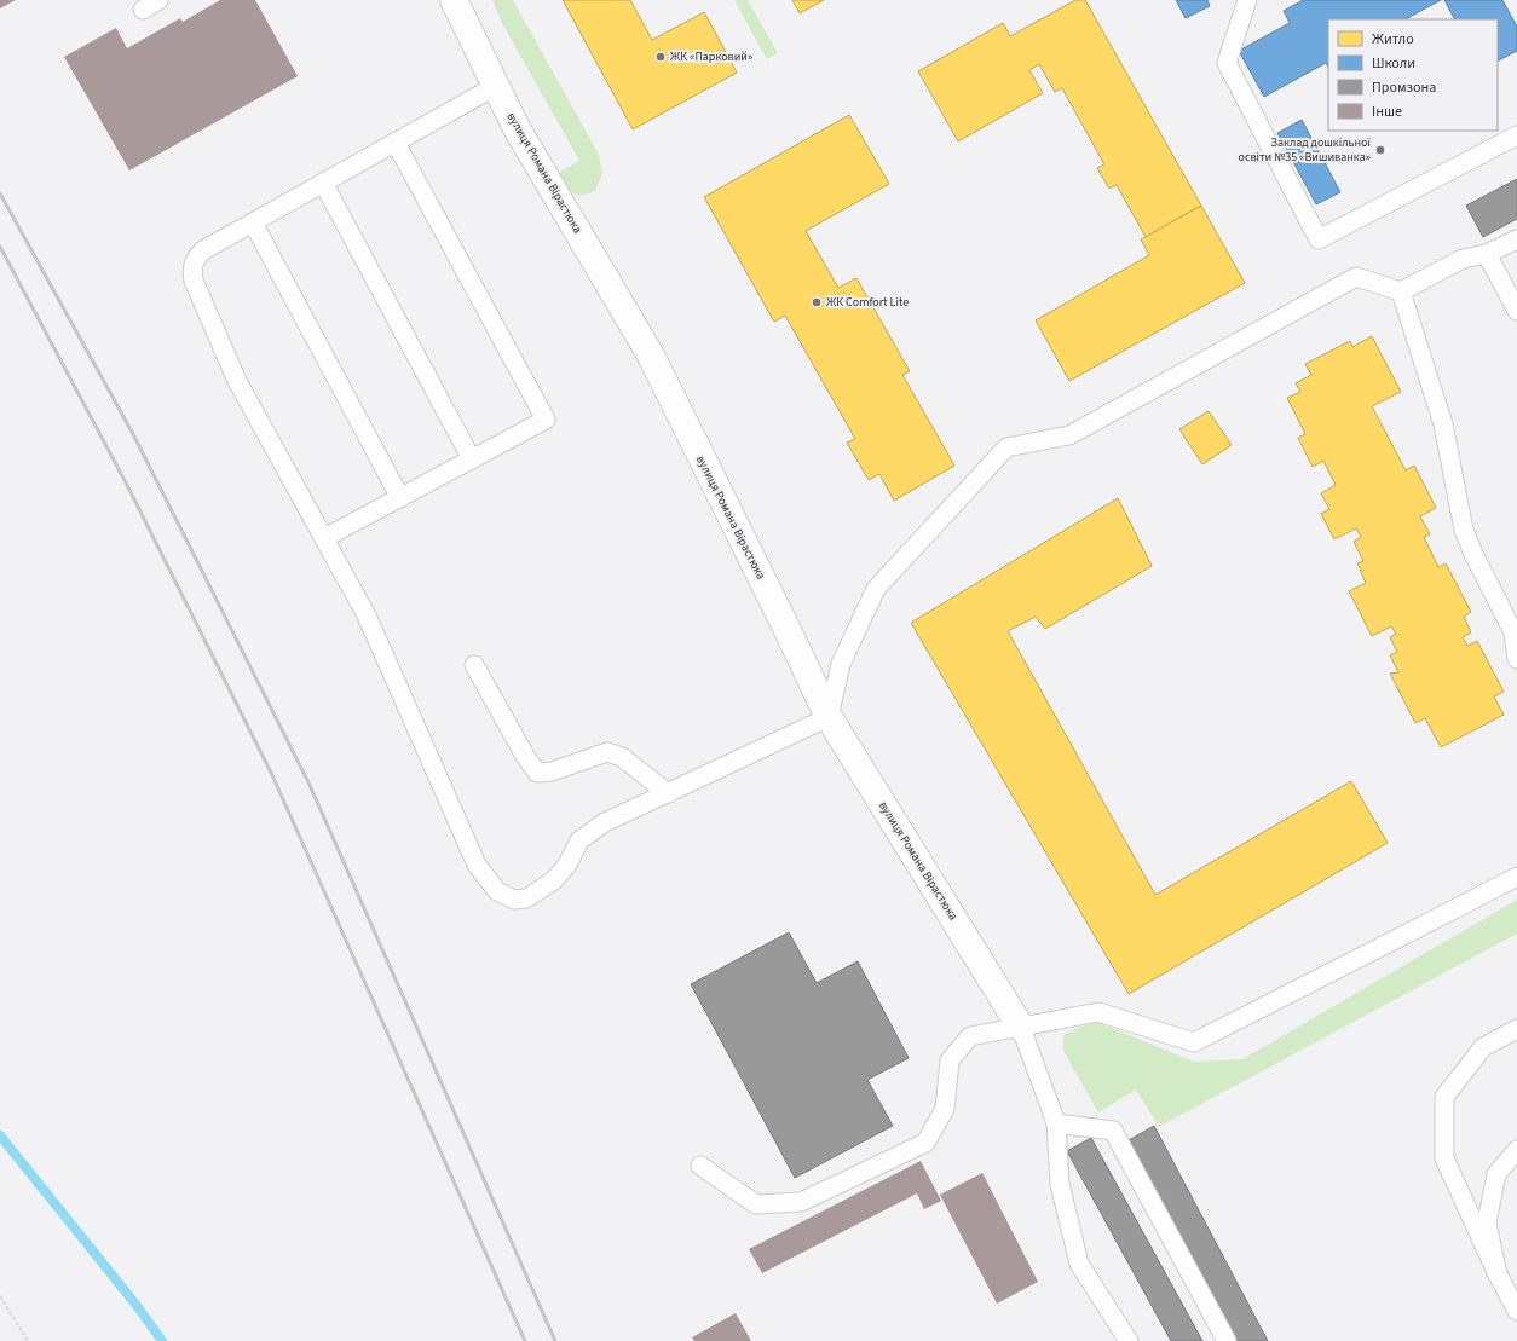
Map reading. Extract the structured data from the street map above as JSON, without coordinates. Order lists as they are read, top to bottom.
{
  "streets": {
    "street": ["вулиця Романа Вірастюка"]
  },
  "places": ["ЖК «Парковий»", "Заклад дошкільної освіти №35 «Вишиванка»", "ЖК Comfort Lite"],
  "legend": [
    "Житло",
    "Школи",
    "Промзона",
    "Інше"
  ]
}
